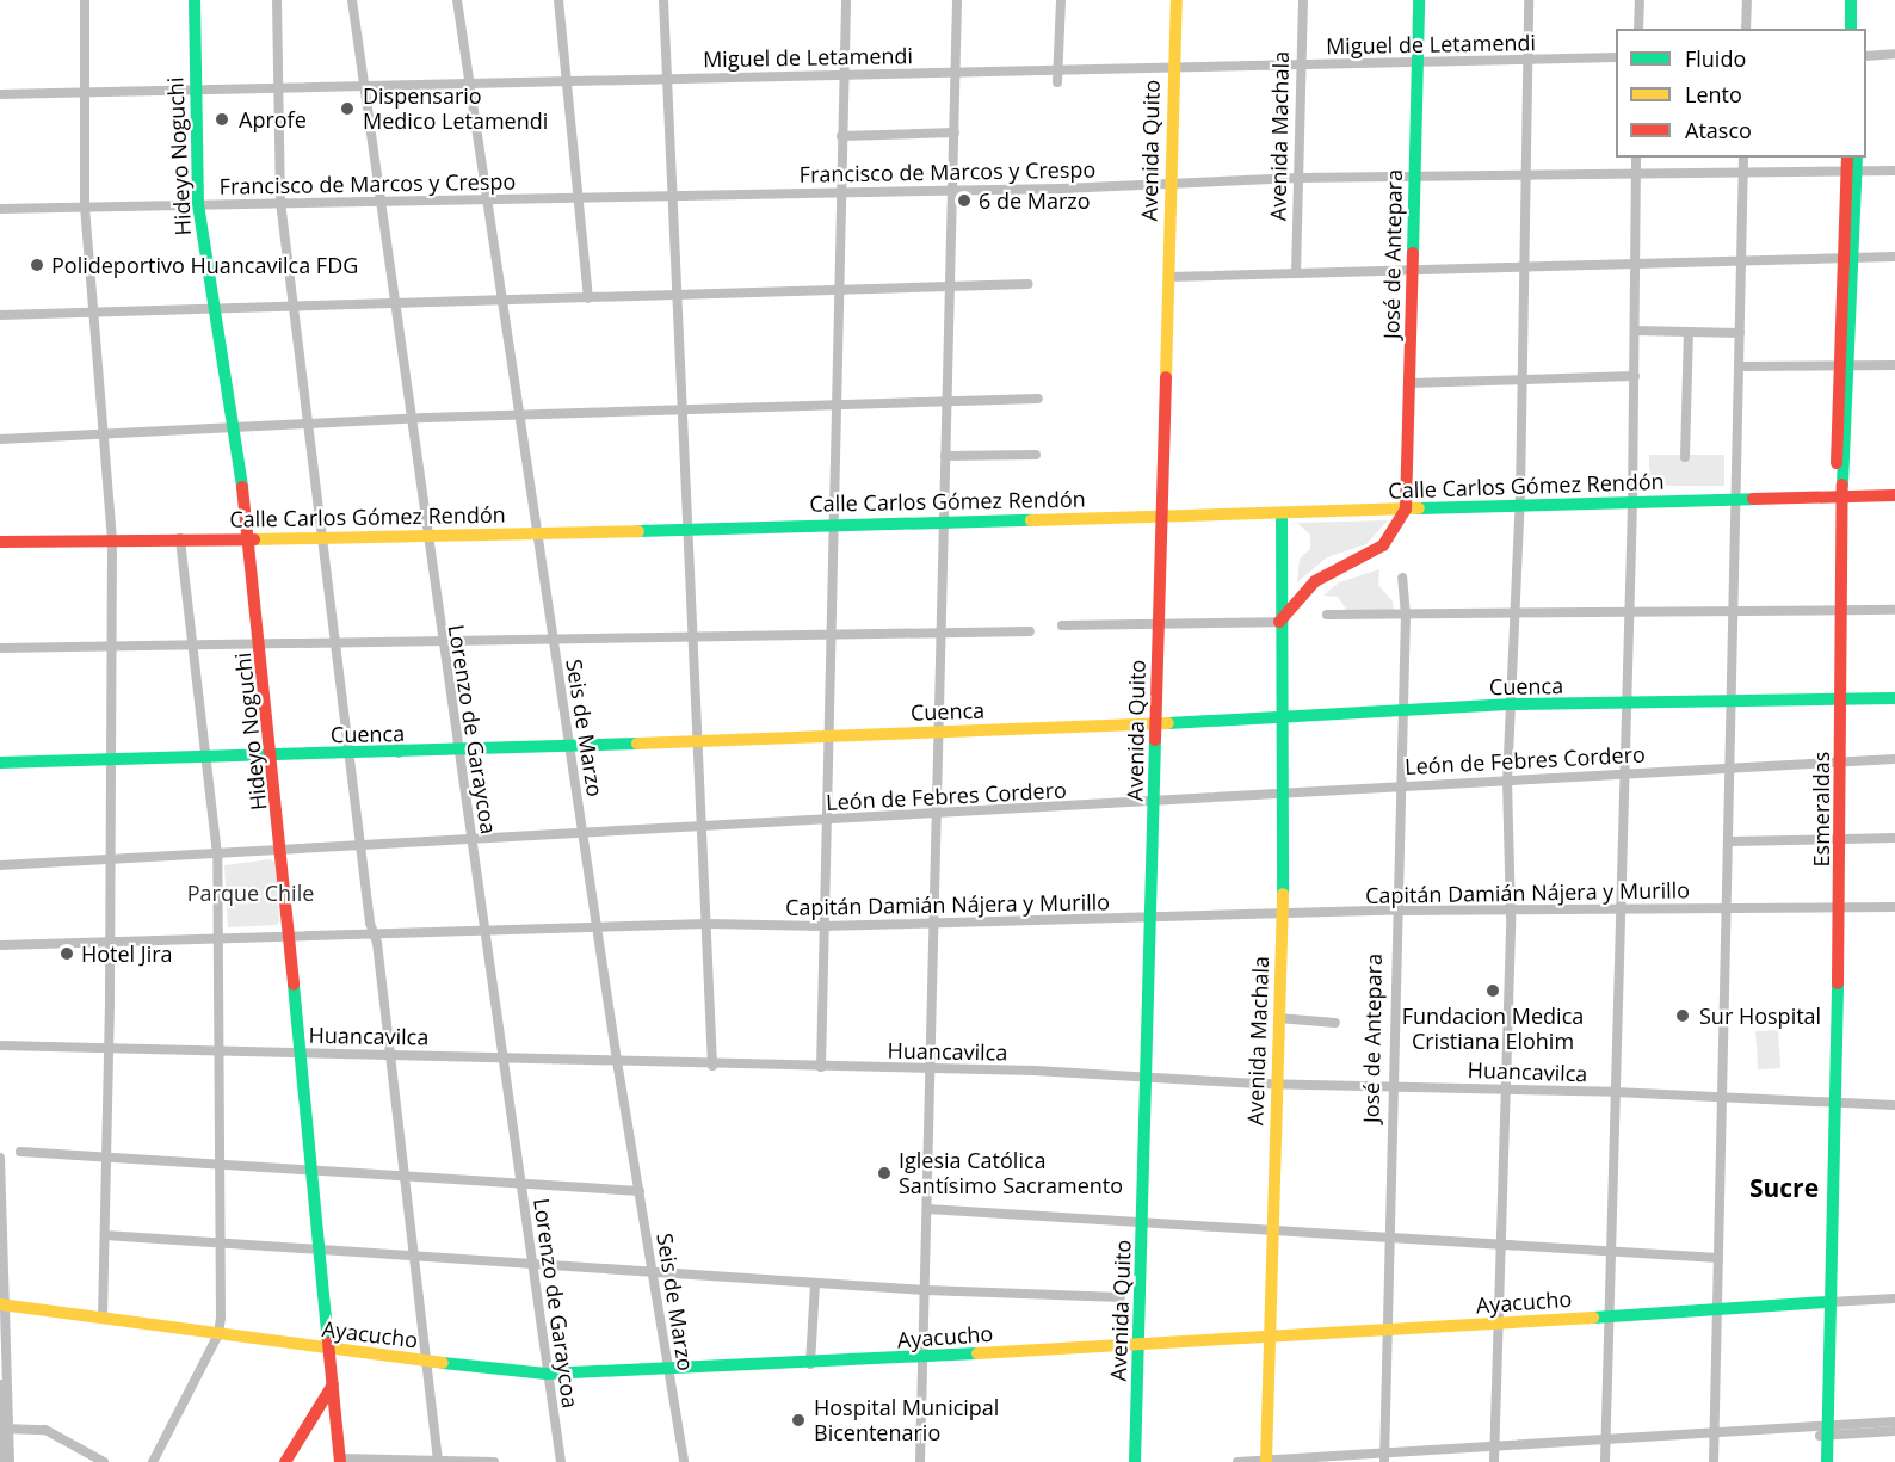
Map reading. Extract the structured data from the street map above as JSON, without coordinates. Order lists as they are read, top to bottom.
{
  "streets": {
    "main road": [
      "Avenida Machala",
      "Avenida Quito",
      "Hideyo Noguchi",
      "José de Antepara",
      "Calle Carlos Gómez Rendón",
      "Cuenca",
      "Esmeraldas",
      "Ayacucho"
    ],
    "street": [
      "Miguel de Letamendi",
      "Francisco de Marcos y Crespo",
      "Seis de Marzo",
      "Lorenzo de Garaycoa",
      "León de Febres Cordero",
      "Capitán Damián Nájera y Murillo",
      "Huancavilca"
    ]
  },
  "crossings": [
    ["Miguel de Letamendi", "Avenida Machala"],
    ["Miguel de Letamendi", "Avenida Quito"],
    ["Miguel de Letamendi", "Hideyo Noguchi"],
    ["Miguel de Letamendi", "José de Antepara"],
    ["Miguel de Letamendi", "Seis de Marzo"],
    ["Miguel de Letamendi", "Lorenzo de Garaycoa"],
    ["Avenida Machala", "Francisco de Marcos y Crespo"],
    ["Avenida Machala", "Calle Carlos Gómez Rendón"],
    ["Avenida Machala", "Cuenca"],
    ["Avenida Machala", "León de Febres Cordero"],
    ["Avenida Machala", "Capitán Damián Nájera y Murillo"],
    ["Avenida Machala", "Huancavilca"],
    ["Avenida Machala", "Ayacucho"],
    ["Avenida Quito", "Francisco de Marcos y Crespo"],
    ["Avenida Quito", "Calle Carlos Gómez Rendón"],
    ["Avenida Quito", "Cuenca"],
    ["Avenida Quito", "León de Febres Cordero"],
    ["Avenida Quito", "Capitán Damián Nájera y Murillo"],
    ["Avenida Quito", "Huancavilca"],
    ["Avenida Quito", "Ayacucho"],
    ["Hideyo Noguchi", "Francisco de Marcos y Crespo"],
    ["Hideyo Noguchi", "Calle Carlos Gómez Rendón"],
    ["Hideyo Noguchi", "Cuenca"],
    ["Hideyo Noguchi", "León de Febres Cordero"],
    ["Hideyo Noguchi", "Capitán Damián Nájera y Murillo"],
    ["Hideyo Noguchi", "Huancavilca"],
    ["Hideyo Noguchi", "Ayacucho"],
    ["Francisco de Marcos y Crespo", "José de Antepara"],
    ["Francisco de Marcos y Crespo", "Seis de Marzo"],
    ["Francisco de Marcos y Crespo", "Lorenzo de Garaycoa"],
    ["Francisco de Marcos y Crespo", "Esmeraldas"],
    ["José de Antepara", "Calle Carlos Gómez Rendón"],
    ["José de Antepara", "Cuenca"],
    ["José de Antepara", "León de Febres Cordero"],
    ["José de Antepara", "Capitán Damián Nájera y Murillo"],
    ["José de Antepara", "Huancavilca"],
    ["José de Antepara", "Ayacucho"],
    ["Calle Carlos Gómez Rendón", "Seis de Marzo"],
    ["Calle Carlos Gómez Rendón", "Lorenzo de Garaycoa"],
    ["Calle Carlos Gómez Rendón", "Esmeraldas"],
    ["Cuenca", "Seis de Marzo"],
    ["Cuenca", "Lorenzo de Garaycoa"],
    ["Cuenca", "Esmeraldas"],
    ["Seis de Marzo", "León de Febres Cordero"],
    ["Seis de Marzo", "Capitán Damián Nájera y Murillo"],
    ["Seis de Marzo", "Huancavilca"],
    ["Seis de Marzo", "Ayacucho"],
    ["Lorenzo de Garaycoa", "León de Febres Cordero"],
    ["Lorenzo de Garaycoa", "Capitán Damián Nájera y Murillo"],
    ["Lorenzo de Garaycoa", "Huancavilca"],
    ["Lorenzo de Garaycoa", "Ayacucho"],
    ["León de Febres Cordero", "Esmeraldas"],
    ["Esmeraldas", "Capitán Damián Nájera y Murillo"],
    ["Esmeraldas", "Huancavilca"],
    ["Esmeraldas", "Ayacucho"]
  ],
  "districts": ["Sucre"],
  "parks": ["Parque Chile"],
  "places": [
    "Dispensario Medico Letamendi",
    "Aprofe",
    "6 de Marzo",
    "Polideportivo Huancavilca FDG",
    "Hotel Jira",
    "Fundacion Medica Cristiana Elohim",
    "Sur Hospital",
    "Iglesia Católica Santísimo Sacramento",
    "Hospital Municipal Bicentenario"
  ],
  "legend": ["Fluido", "Lento", "Atasco"]
}
